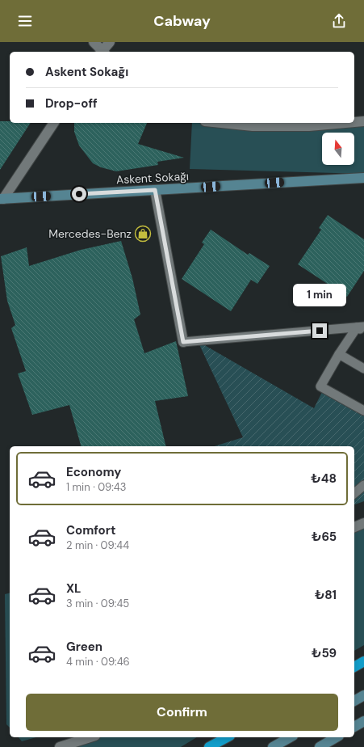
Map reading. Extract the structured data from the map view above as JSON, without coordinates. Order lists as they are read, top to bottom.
{
  "streets": {
    "street": ["Askent Sokağı"]
  },
  "places": {
    "shop": ["Mercedes-Benz"]
  },
  "north": "top",
  "page": {
    "header": "Cabway",
    "banner": ["Askent Sokağı", "Drop-off"],
    "bubble": "1 min",
    "list": [
      {
        "name": "Economy",
        "note": "1 min · 09:43",
        "value": "₺48"
      },
      {
        "name": "Comfort",
        "note": "2 min · 09:44",
        "value": "₺65"
      },
      {
        "name": "XL",
        "note": "3 min · 09:45",
        "value": "₺81"
      },
      {
        "name": "Green",
        "note": "4 min · 09:46",
        "value": "₺59"
      }
    ],
    "buttons": "Confirm"
  }
}
